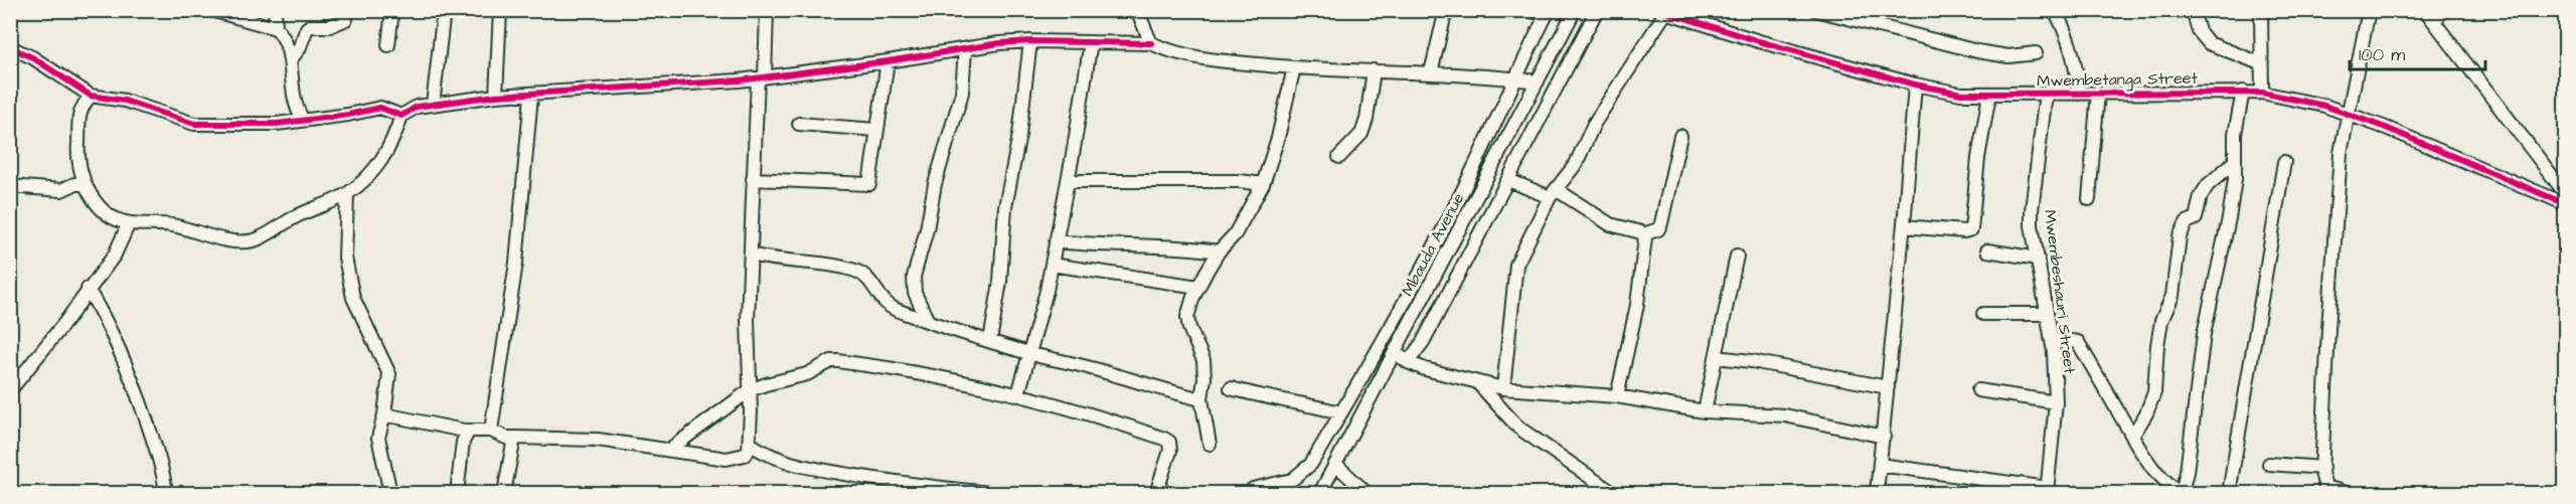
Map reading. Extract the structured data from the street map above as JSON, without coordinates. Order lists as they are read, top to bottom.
{
  "streets": {
    "street": ["Mwembetanga Street", "Mbauda Avenue", "Mwembeshauri Street"]
  },
  "crossings": [
    ["Mwembetanga Street", "Mwembeshauri Street"]
  ],
  "scale_bar": "100 m"
}
